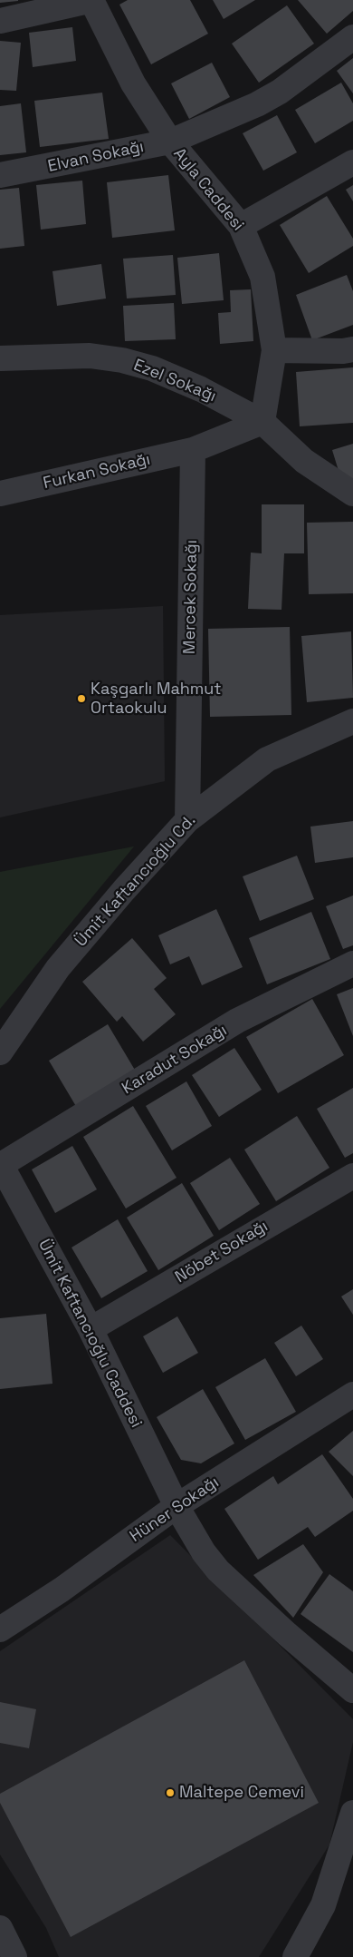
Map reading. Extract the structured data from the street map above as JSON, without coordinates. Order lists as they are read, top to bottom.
{
  "streets": {
    "street": [
      "Elvan Sokağı",
      "Ayla Caddesi",
      "Ezel Sokağı",
      "Furkan Sokağı",
      "Mercek Sokağı",
      "Ümit Kaftancıoğlu Cd.",
      "Karadut Sokağı",
      "Nöbet Sokağı",
      "Ümit Kaftancıoğlu Caddesi",
      "Hüner Sokağı"
    ]
  },
  "crossings": [
    ["Elvan Sokağı", "Ayla Caddesi"],
    ["Ayla Caddesi", "Ezel Sokağı"],
    ["Furkan Sokağı", "Mercek Sokağı"],
    ["Mercek Sokağı", "Ümit Kaftancıoğlu Cd."],
    ["Karadut Sokağı", "Ümit Kaftancıoğlu Caddesi"],
    ["Nöbet Sokağı", "Ümit Kaftancıoğlu Caddesi"],
    ["Ümit Kaftancıoğlu Caddesi", "Hüner Sokağı"]
  ],
  "places": ["Kaşgarlı Mahmut Ortaokulu", "Maltepe Cemevi"]
}
